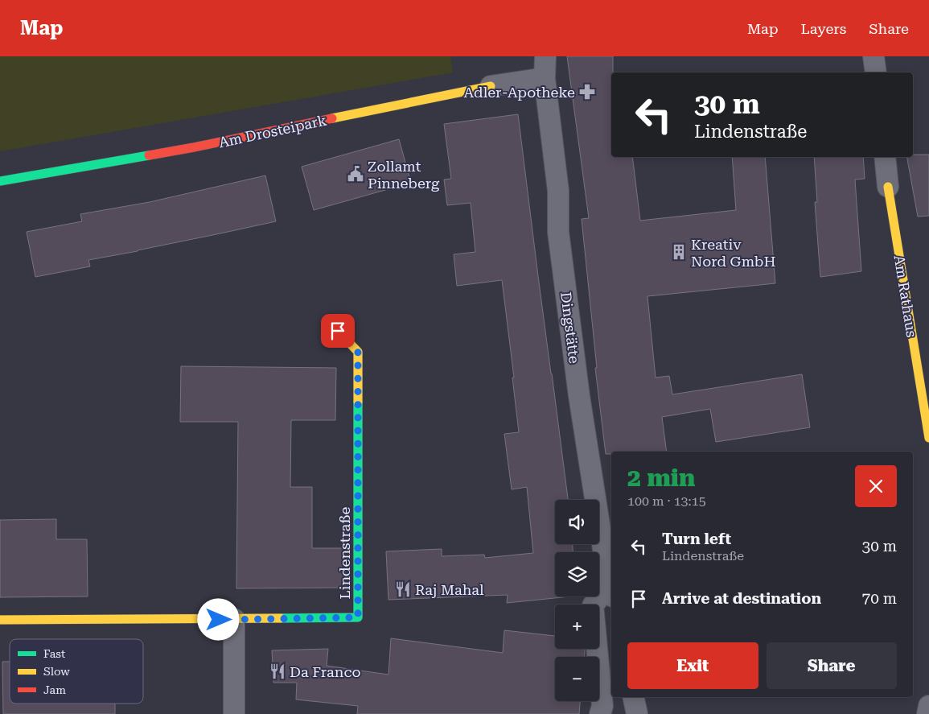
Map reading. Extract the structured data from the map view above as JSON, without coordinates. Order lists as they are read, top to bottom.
{
  "streets": {
    "street": [
      "Am Drosteipark",
      "Am Rathaus",
      "Dingstätte",
      "Lindenstraße"
    ]
  },
  "crossings": [
    ["Am Drosteipark", "Dingstätte"]
  ],
  "places": {
    "pharmacy": ["Adler-Apotheke"],
    "public building": ["Zollamt Pinneberg"],
    "building": ["Kreativ Nord GmbH"],
    "restaurant": ["Raj Mahal", "Da Franco"]
  },
  "legend": ["Fast", "Slow", "Jam"],
  "page": {
    "header": "Map",
    "nav": ["Map", "Layers", "Share"],
    "turn": ["30 m", "Lindenstraße"],
    "heading": ["2 min", "100 m · 13:15"],
    "map_buttons": ["+", "−"],
    "list": [
      {
        "name": "Turn left",
        "note": "Lindenstraße",
        "value": "30 m"
      },
      {
        "name": "Arrive at destination",
        "value": "70 m"
      }
    ],
    "buttons": ["Exit", "Share"]
  }
}
